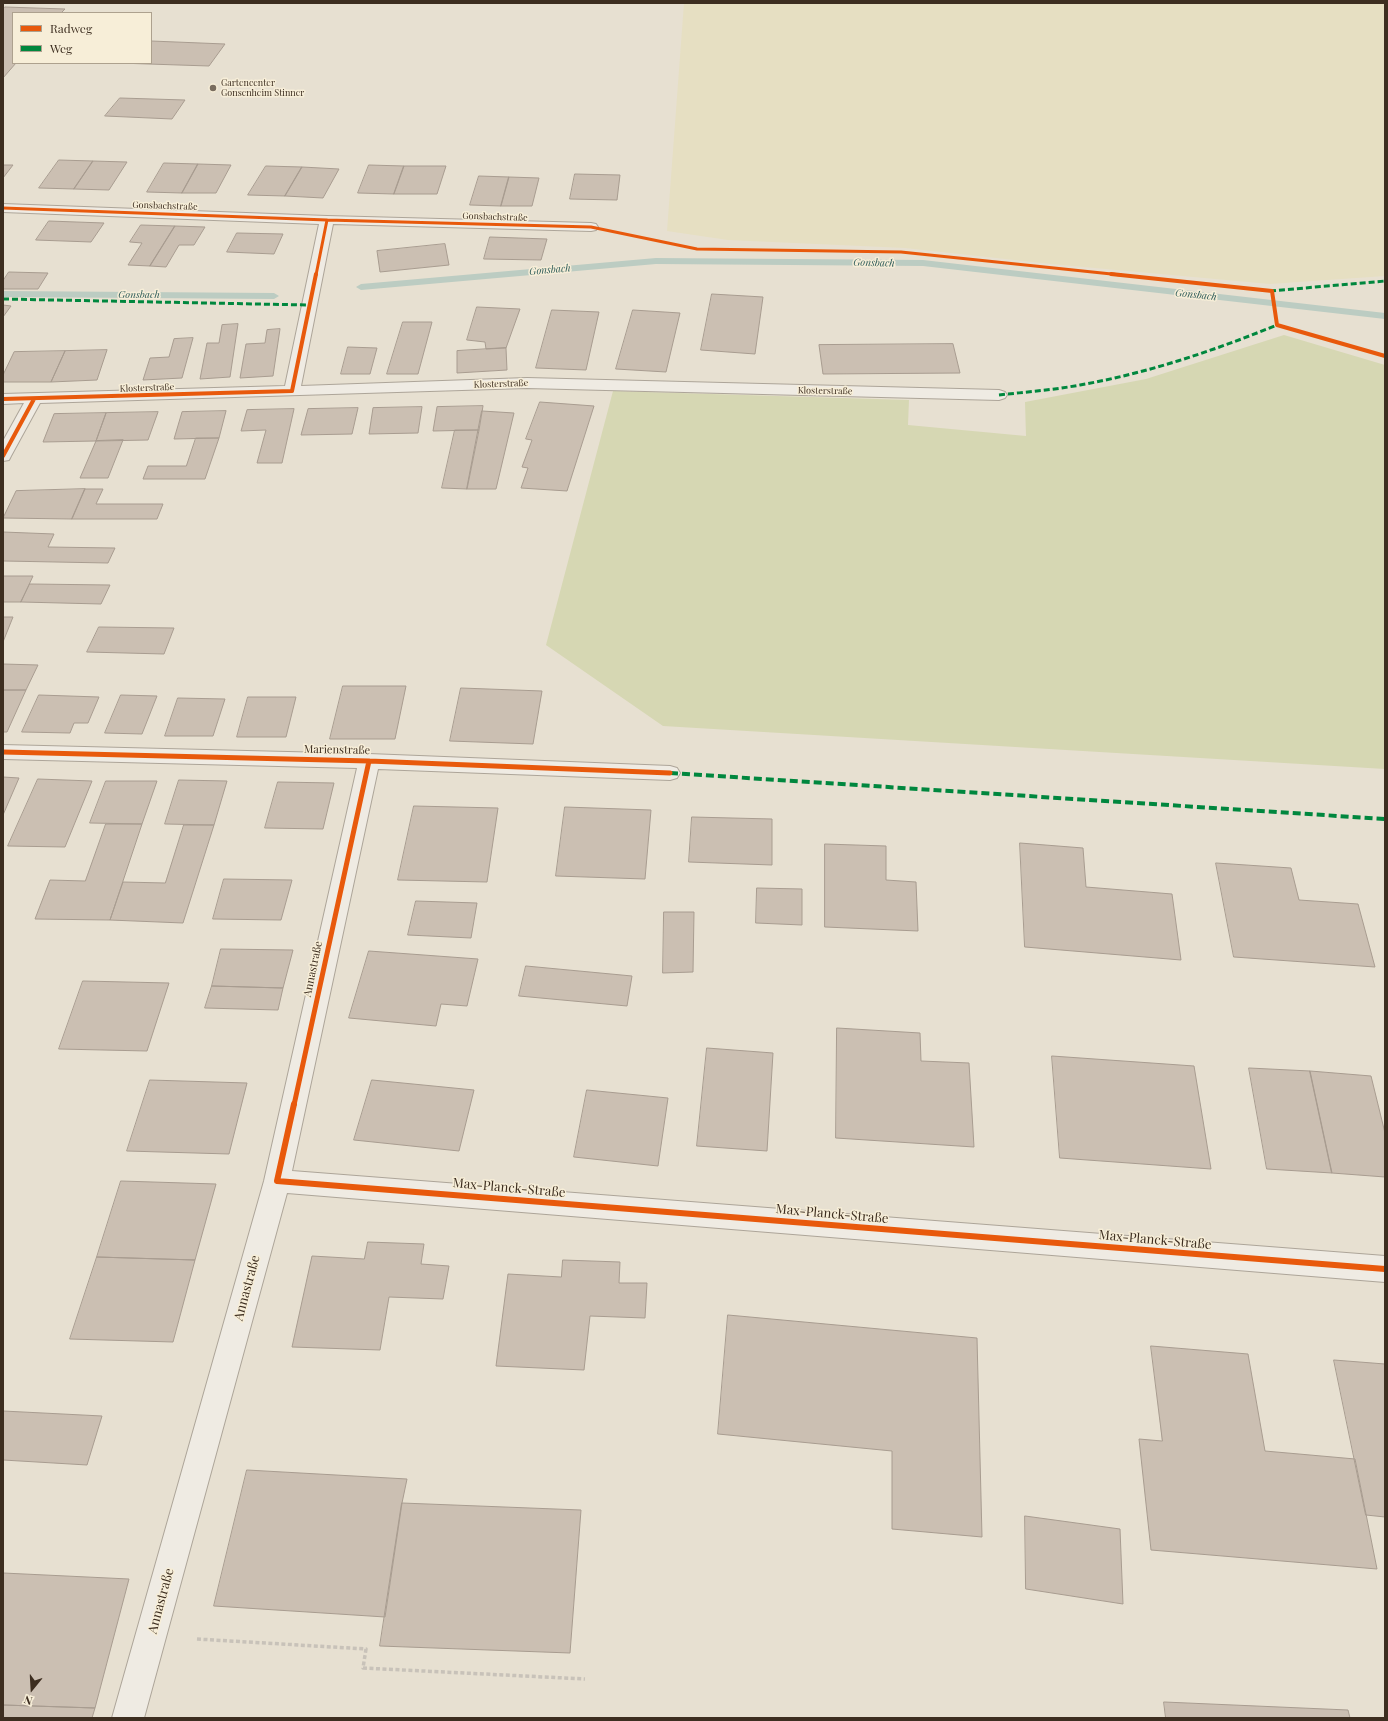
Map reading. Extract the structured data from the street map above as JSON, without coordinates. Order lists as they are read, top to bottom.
{
  "streets": {
    "street": [
      "Gonsbachstraße",
      "Klosterstraße",
      "Marienstraße",
      "Annastraße",
      "Max-Planck-Straße"
    ]
  },
  "crossings": [
    ["Marienstraße", "Annastraße"],
    ["Annastraße", "Max-Planck-Straße"]
  ],
  "water": ["Gonsbach"],
  "places": ["Gartencenter Gonsenheim Stinner"],
  "legend": ["Radweg", "Weg"],
  "north": "bottom"
}
